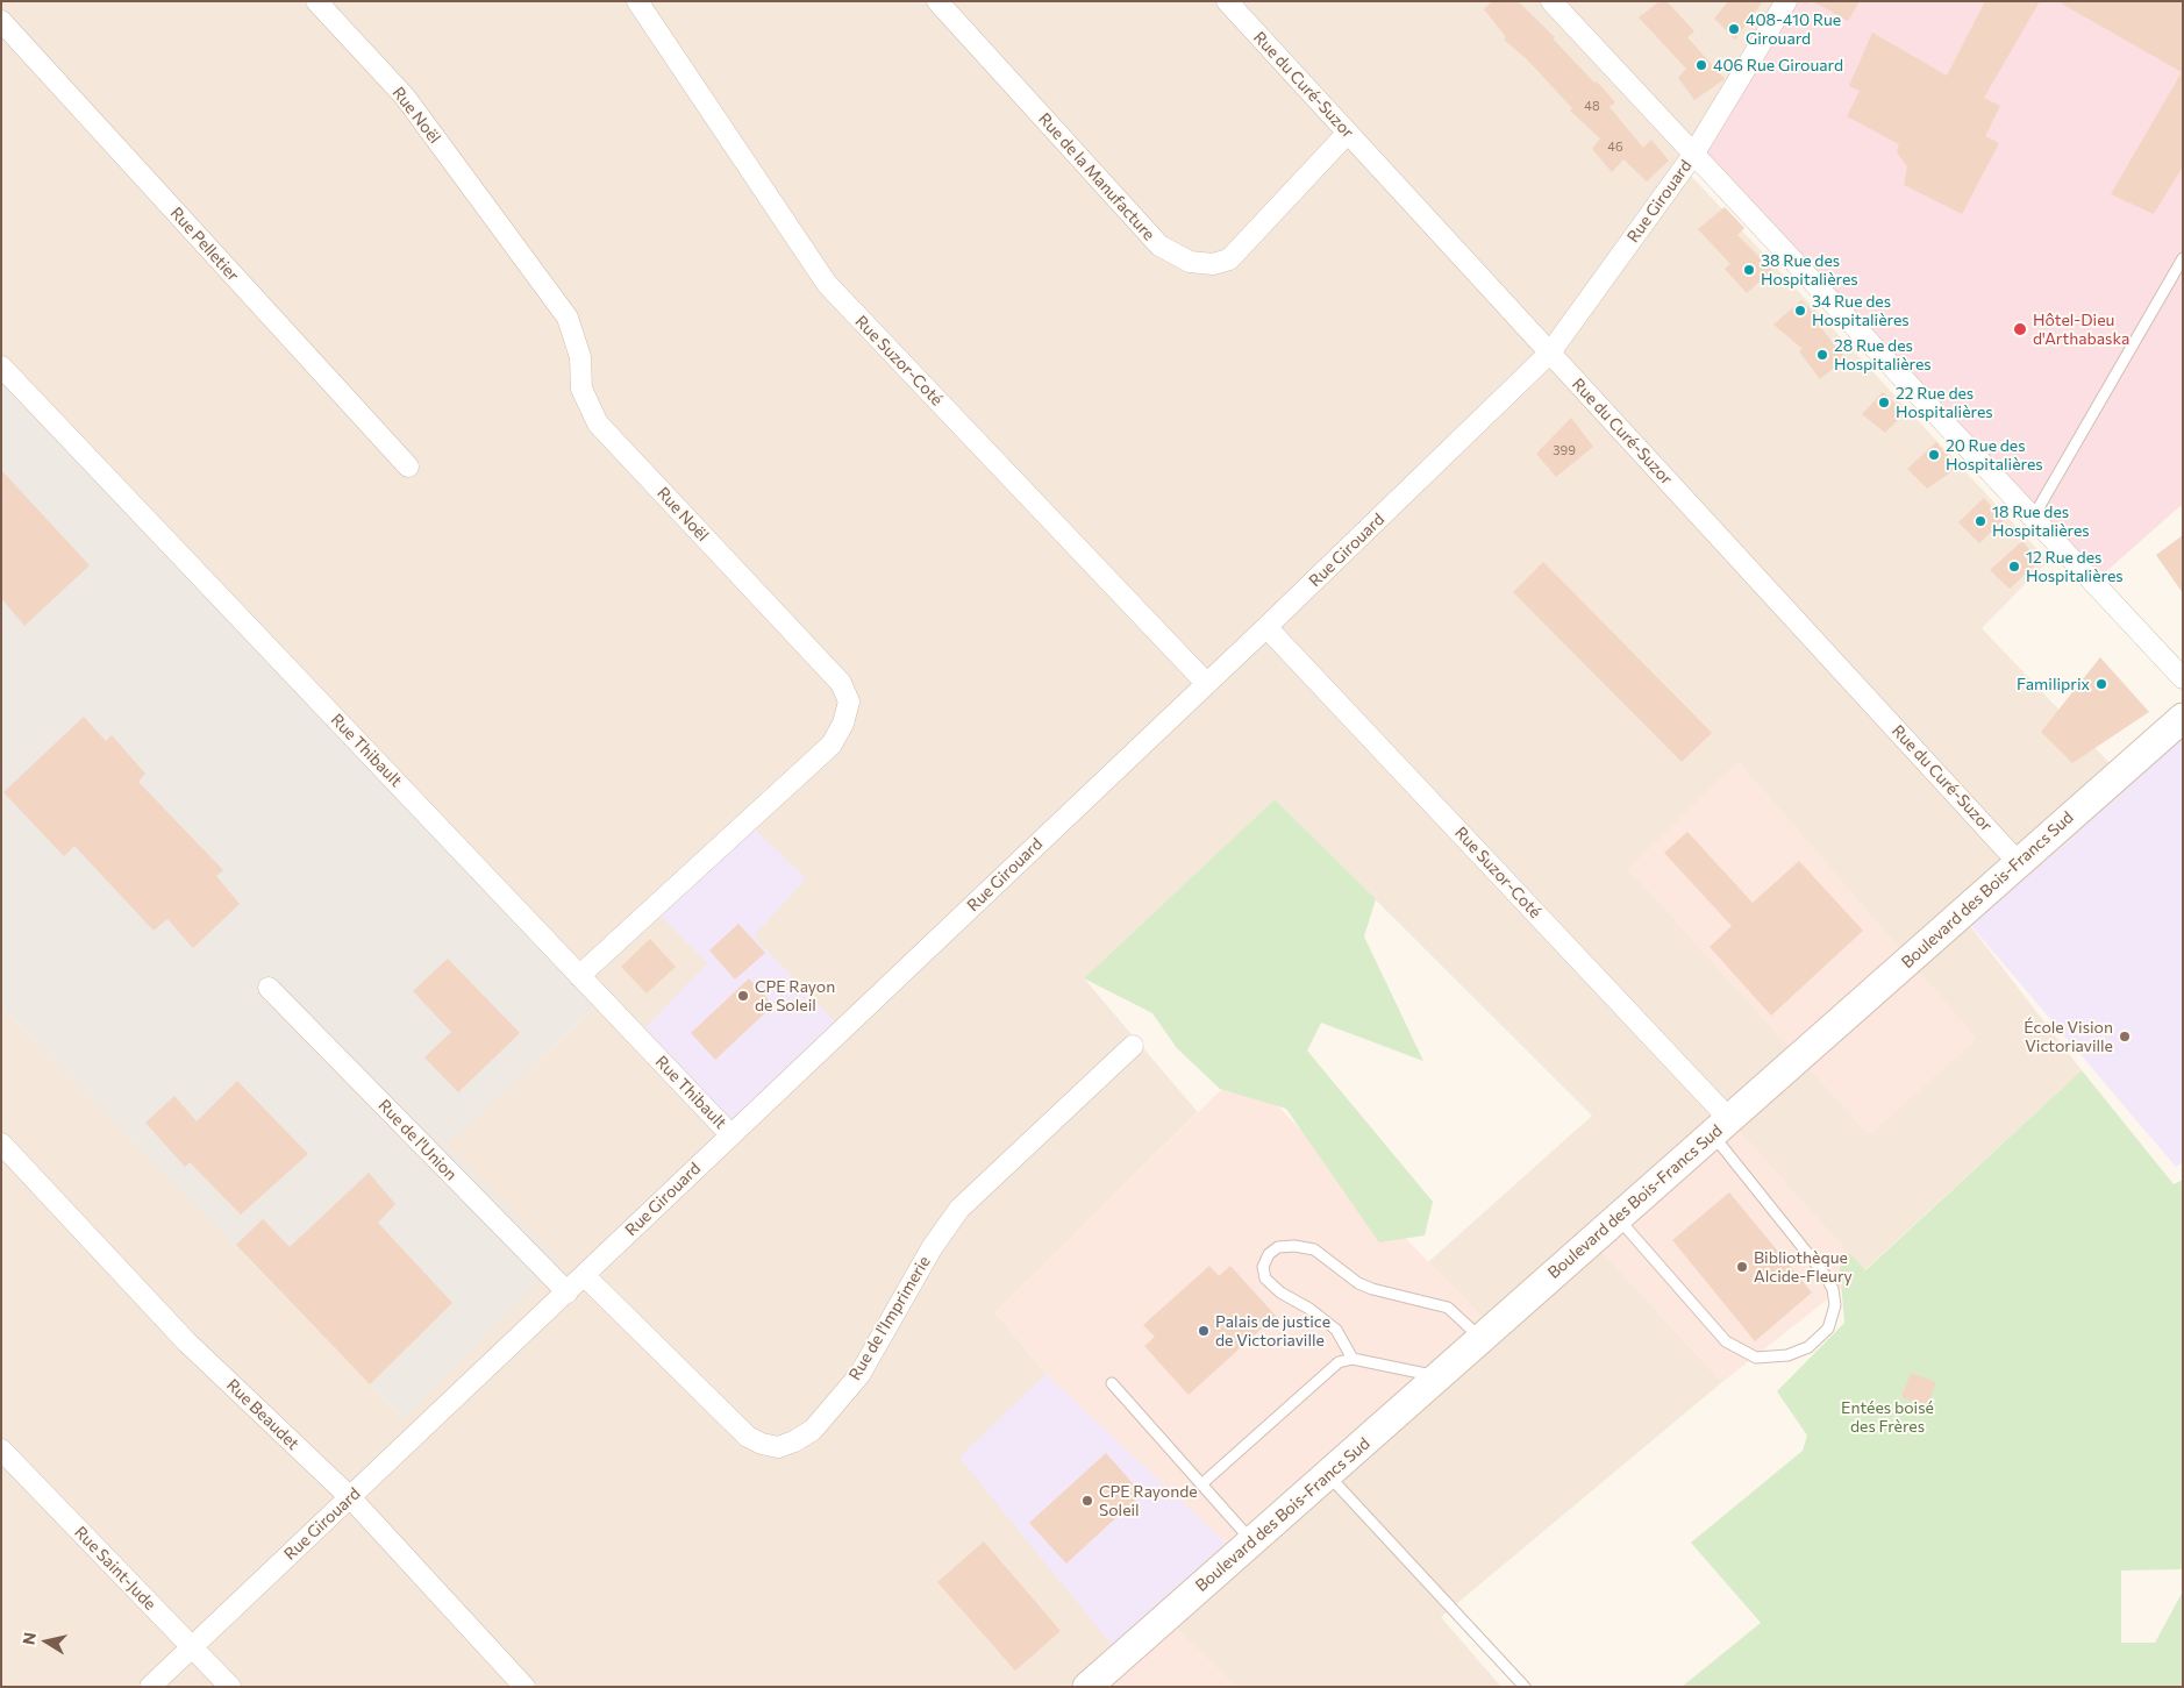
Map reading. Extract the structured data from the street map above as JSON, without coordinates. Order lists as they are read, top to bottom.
{
  "streets": {
    "street": [
      "Rue du Curé-Suzor",
      "Rue Noël",
      "Rue de la Manufacture",
      "Rue Girouard",
      "Rue Pelletier",
      "Rue Suzor-Coté",
      "Rue Thibault",
      "Boulevard des Bois-Francs Sud",
      "Rue de l'Union",
      "Rue de l'Imprimerie",
      "Rue Beaudet",
      "Rue Saint-Jude"
    ]
  },
  "crossings": [
    ["Rue du Curé-Suzor", "Rue de la Manufacture"],
    ["Rue du Curé-Suzor", "Rue Girouard"],
    ["Rue du Curé-Suzor", "Boulevard des Bois-Francs Sud"],
    ["Rue Noël", "Rue Thibault"],
    ["Rue Girouard", "Rue Suzor-Coté"],
    ["Rue Girouard", "Rue Thibault"],
    ["Rue Girouard", "Rue de l'Union"],
    ["Rue Girouard", "Rue de l'Imprimerie"],
    ["Rue Girouard", "Rue Beaudet"],
    ["Rue Girouard", "Rue Saint-Jude"],
    ["Rue Suzor-Coté", "Boulevard des Bois-Francs Sud"]
  ],
  "parks": ["Entées boisé des Frères"],
  "places": [
    "408-410 Rue Girouard",
    "406 Rue Girouard",
    "38 Rue des Hospitalières",
    "34 Rue des Hospitalières",
    "Hôtel-Dieu d'Arthabaska",
    "28 Rue des Hospitalières",
    "22 Rue des Hospitalières",
    "20 Rue des Hospitalières",
    "18 Rue des Hospitalières",
    "12 Rue des Hospitalières",
    "Familiprix",
    "CPE Rayon de Soleil",
    "École Vision Victoriaville",
    "Bibliothèque Alcide-Fleury",
    "Palais de justice de Victoriaville",
    "CPE Rayonde Soleil"
  ],
  "house_numbers": ["48", "46", "399"],
  "north": "left"
}
